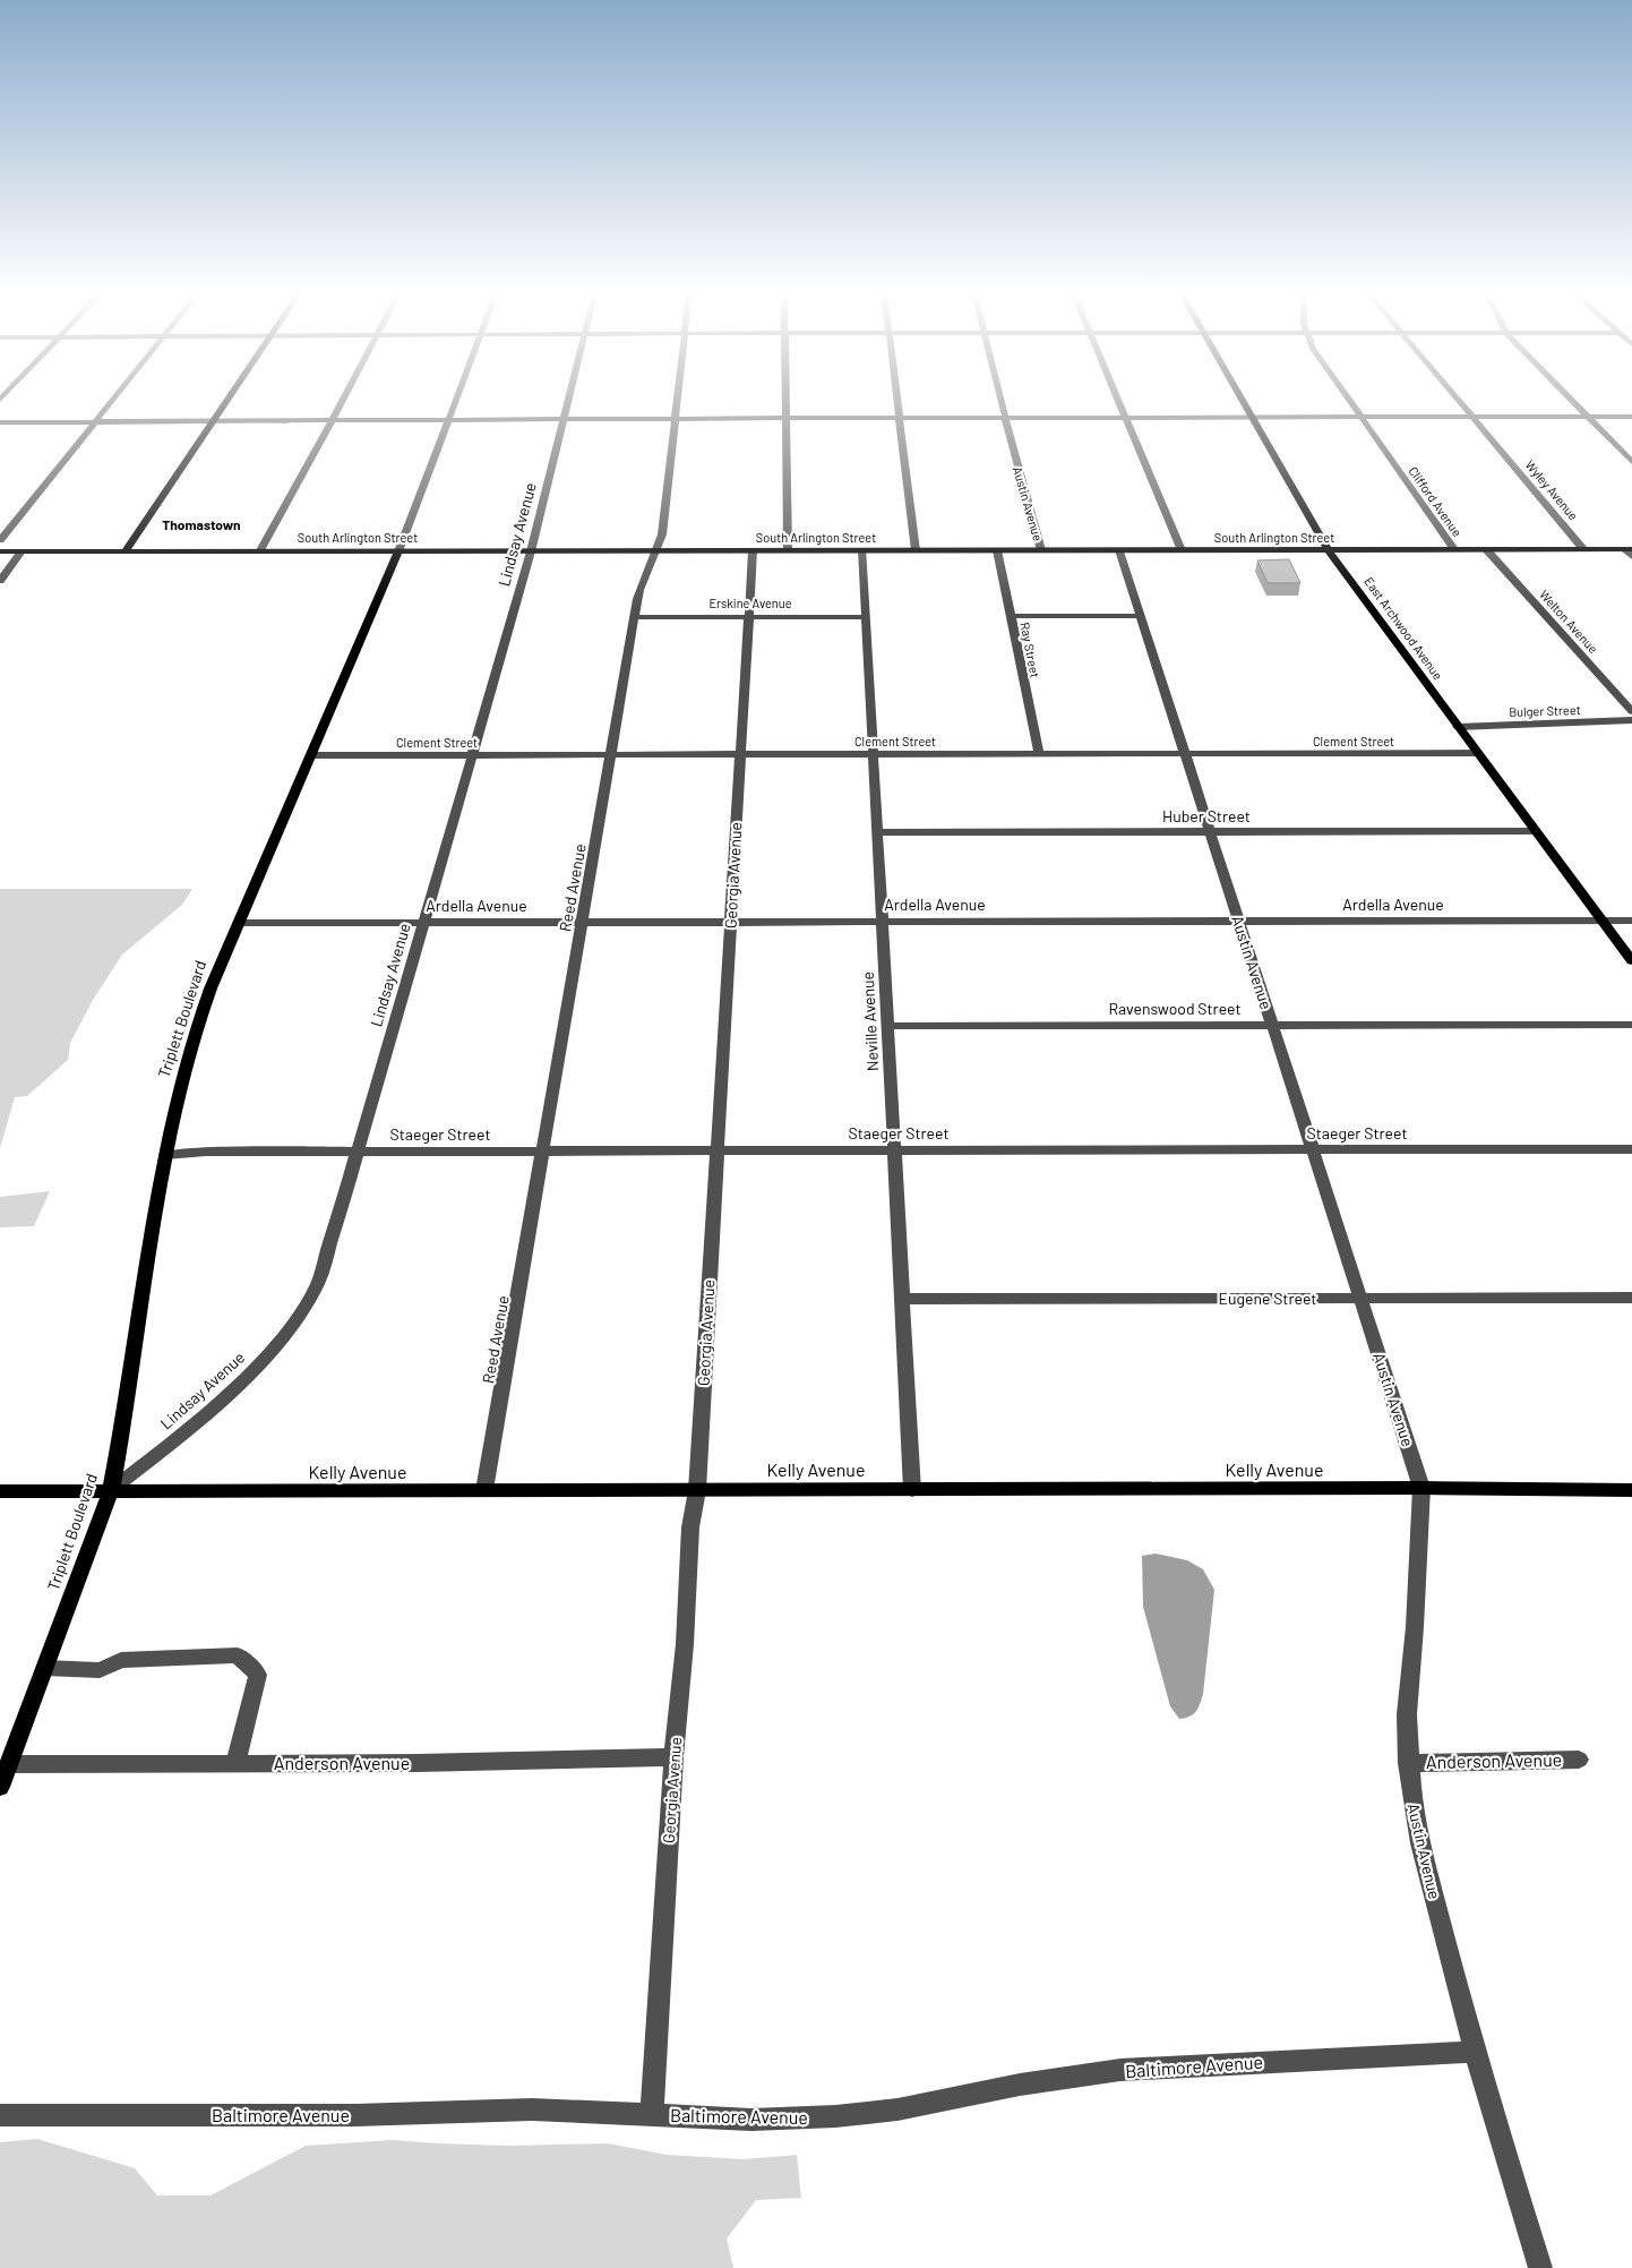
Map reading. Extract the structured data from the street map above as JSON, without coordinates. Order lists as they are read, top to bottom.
{
  "streets": {
    "main road": [
      "South Arlington Street",
      "East Archwood Avenue",
      "Triplett Boulevard",
      "Kelly Avenue"
    ],
    "street": [
      "Wyley Avenue",
      "Clifford Avenue",
      "Austin Avenue",
      "Lindsay Avenue",
      "Erskine Avenue",
      "Welton Avenue",
      "Ray Street",
      "Bulger Street",
      "Clement Street",
      "Huber Street",
      "Georgia Avenue",
      "Reed Avenue",
      "Ardella Avenue",
      "Ravenswood Street",
      "Neville Avenue",
      "Staeger Street",
      "Eugene Street",
      "Anderson Avenue",
      "Baltimore Avenue"
    ]
  },
  "crossings": [
    ["Wyley Avenue", "South Arlington Street"],
    ["Clifford Avenue", "South Arlington Street"],
    ["Austin Avenue", "South Arlington Street"],
    ["Austin Avenue", "Clement Street"],
    ["Austin Avenue", "Huber Street"],
    ["Austin Avenue", "Ardella Avenue"],
    ["Austin Avenue", "Ravenswood Street"],
    ["Austin Avenue", "Staeger Street"],
    ["Austin Avenue", "Eugene Street"],
    ["Austin Avenue", "Kelly Avenue"],
    ["Austin Avenue", "Anderson Avenue"],
    ["Austin Avenue", "Baltimore Avenue"],
    ["Lindsay Avenue", "South Arlington Street"],
    ["Lindsay Avenue", "Clement Street"],
    ["Lindsay Avenue", "Ardella Avenue"],
    ["Lindsay Avenue", "Triplett Boulevard"],
    ["Lindsay Avenue", "Staeger Street"],
    ["Lindsay Avenue", "Kelly Avenue"],
    ["South Arlington Street", "Welton Avenue"],
    ["South Arlington Street", "East Archwood Avenue"],
    ["South Arlington Street", "Ray Street"],
    ["South Arlington Street", "Georgia Avenue"],
    ["South Arlington Street", "Reed Avenue"],
    ["South Arlington Street", "Triplett Boulevard"],
    ["South Arlington Street", "Neville Avenue"],
    ["Erskine Avenue", "Georgia Avenue"],
    ["Erskine Avenue", "Reed Avenue"],
    ["Erskine Avenue", "Neville Avenue"],
    ["East Archwood Avenue", "Bulger Street"],
    ["East Archwood Avenue", "Clement Street"],
    ["East Archwood Avenue", "Huber Street"],
    ["East Archwood Avenue", "Ardella Avenue"],
    ["Ray Street", "Clement Street"],
    ["Clement Street", "Georgia Avenue"],
    ["Clement Street", "Reed Avenue"],
    ["Clement Street", "Triplett Boulevard"],
    ["Clement Street", "Neville Avenue"],
    ["Huber Street", "Neville Avenue"],
    ["Georgia Avenue", "Ardella Avenue"],
    ["Georgia Avenue", "Staeger Street"],
    ["Georgia Avenue", "Kelly Avenue"],
    ["Georgia Avenue", "Anderson Avenue"],
    ["Georgia Avenue", "Baltimore Avenue"],
    ["Reed Avenue", "Ardella Avenue"],
    ["Reed Avenue", "Staeger Street"],
    ["Reed Avenue", "Kelly Avenue"],
    ["Ardella Avenue", "Triplett Boulevard"],
    ["Ardella Avenue", "Neville Avenue"],
    ["Ravenswood Street", "Neville Avenue"],
    ["Triplett Boulevard", "Staeger Street"],
    ["Triplett Boulevard", "Kelly Avenue"],
    ["Triplett Boulevard", "Anderson Avenue"],
    ["Neville Avenue", "Staeger Street"],
    ["Neville Avenue", "Eugene Street"],
    ["Neville Avenue", "Kelly Avenue"]
  ],
  "districts": ["Thomastown"]
}
